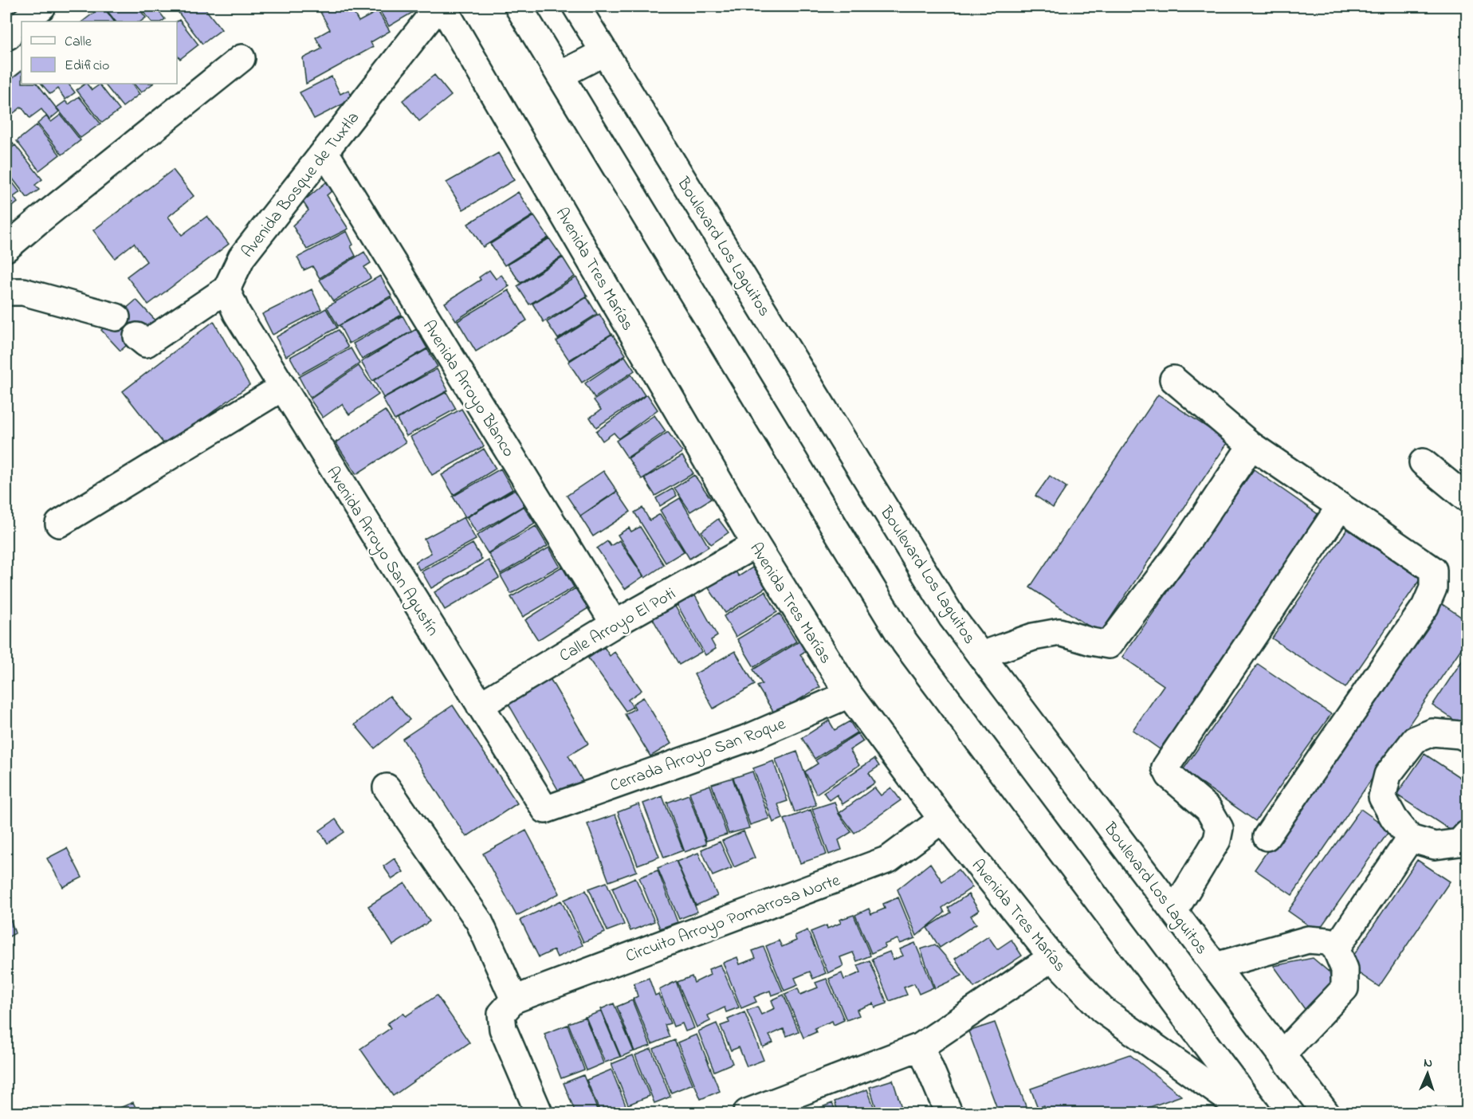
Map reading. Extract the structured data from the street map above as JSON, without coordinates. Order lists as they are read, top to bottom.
{
  "streets": {
    "street": [
      "Avenida Bosque de Tuxtla",
      "Boulevard Los Laguitos",
      "Avenida Tres Marías",
      "Avenida Arroyo Blanco",
      "Avenida Arroyo San Agustín",
      "Calle Arroyo El Poti",
      "Cerrada Arroyo San Roque",
      "Circuito Arroyo Pomarrosa Norte"
    ]
  },
  "crossings": [
    ["Avenida Bosque de Tuxtla", "Avenida Arroyo Blanco"],
    ["Avenida Bosque de Tuxtla", "Avenida Arroyo San Agustín"],
    ["Avenida Tres Marías", "Calle Arroyo El Poti"],
    ["Avenida Tres Marías", "Cerrada Arroyo San Roque"],
    ["Avenida Tres Marías", "Circuito Arroyo Pomarrosa Norte"],
    ["Avenida Arroyo Blanco", "Calle Arroyo El Poti"],
    ["Avenida Arroyo San Agustín", "Calle Arroyo El Poti"],
    ["Avenida Arroyo San Agustín", "Cerrada Arroyo San Roque"]
  ],
  "legend": ["Calle", "Edificio"],
  "north": "top"
}
